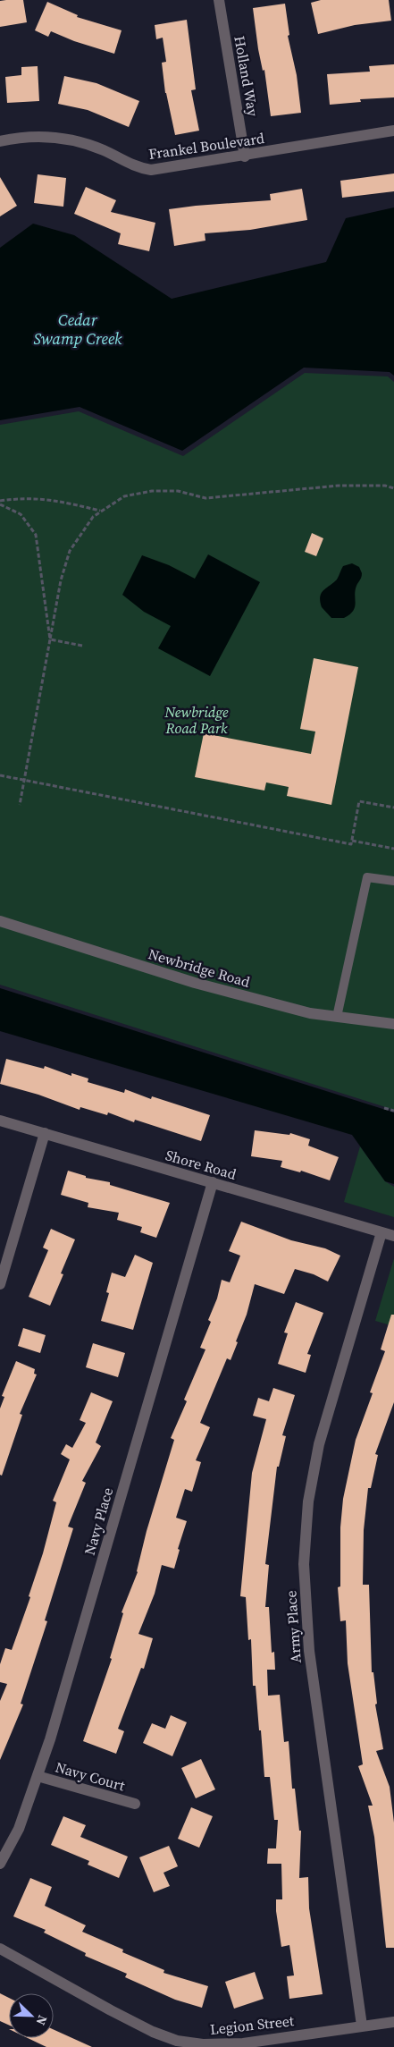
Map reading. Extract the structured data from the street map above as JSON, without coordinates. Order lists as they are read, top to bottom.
{
  "streets": {
    "street": [
      "Holland Way",
      "Frankel Boulevard",
      "Newbridge Road",
      "Shore Road",
      "Navy Place",
      "Army Place",
      "Navy Court",
      "Legion Street"
    ]
  },
  "crossings": [
    ["Holland Way", "Frankel Boulevard"],
    ["Shore Road", "Navy Place"],
    ["Shore Road", "Army Place"],
    ["Navy Place", "Navy Court"],
    ["Army Place", "Legion Street"]
  ],
  "water": ["Cedar Swamp Creek"],
  "parks": ["Newbridge Road Park"],
  "north": "bottom right"
}
